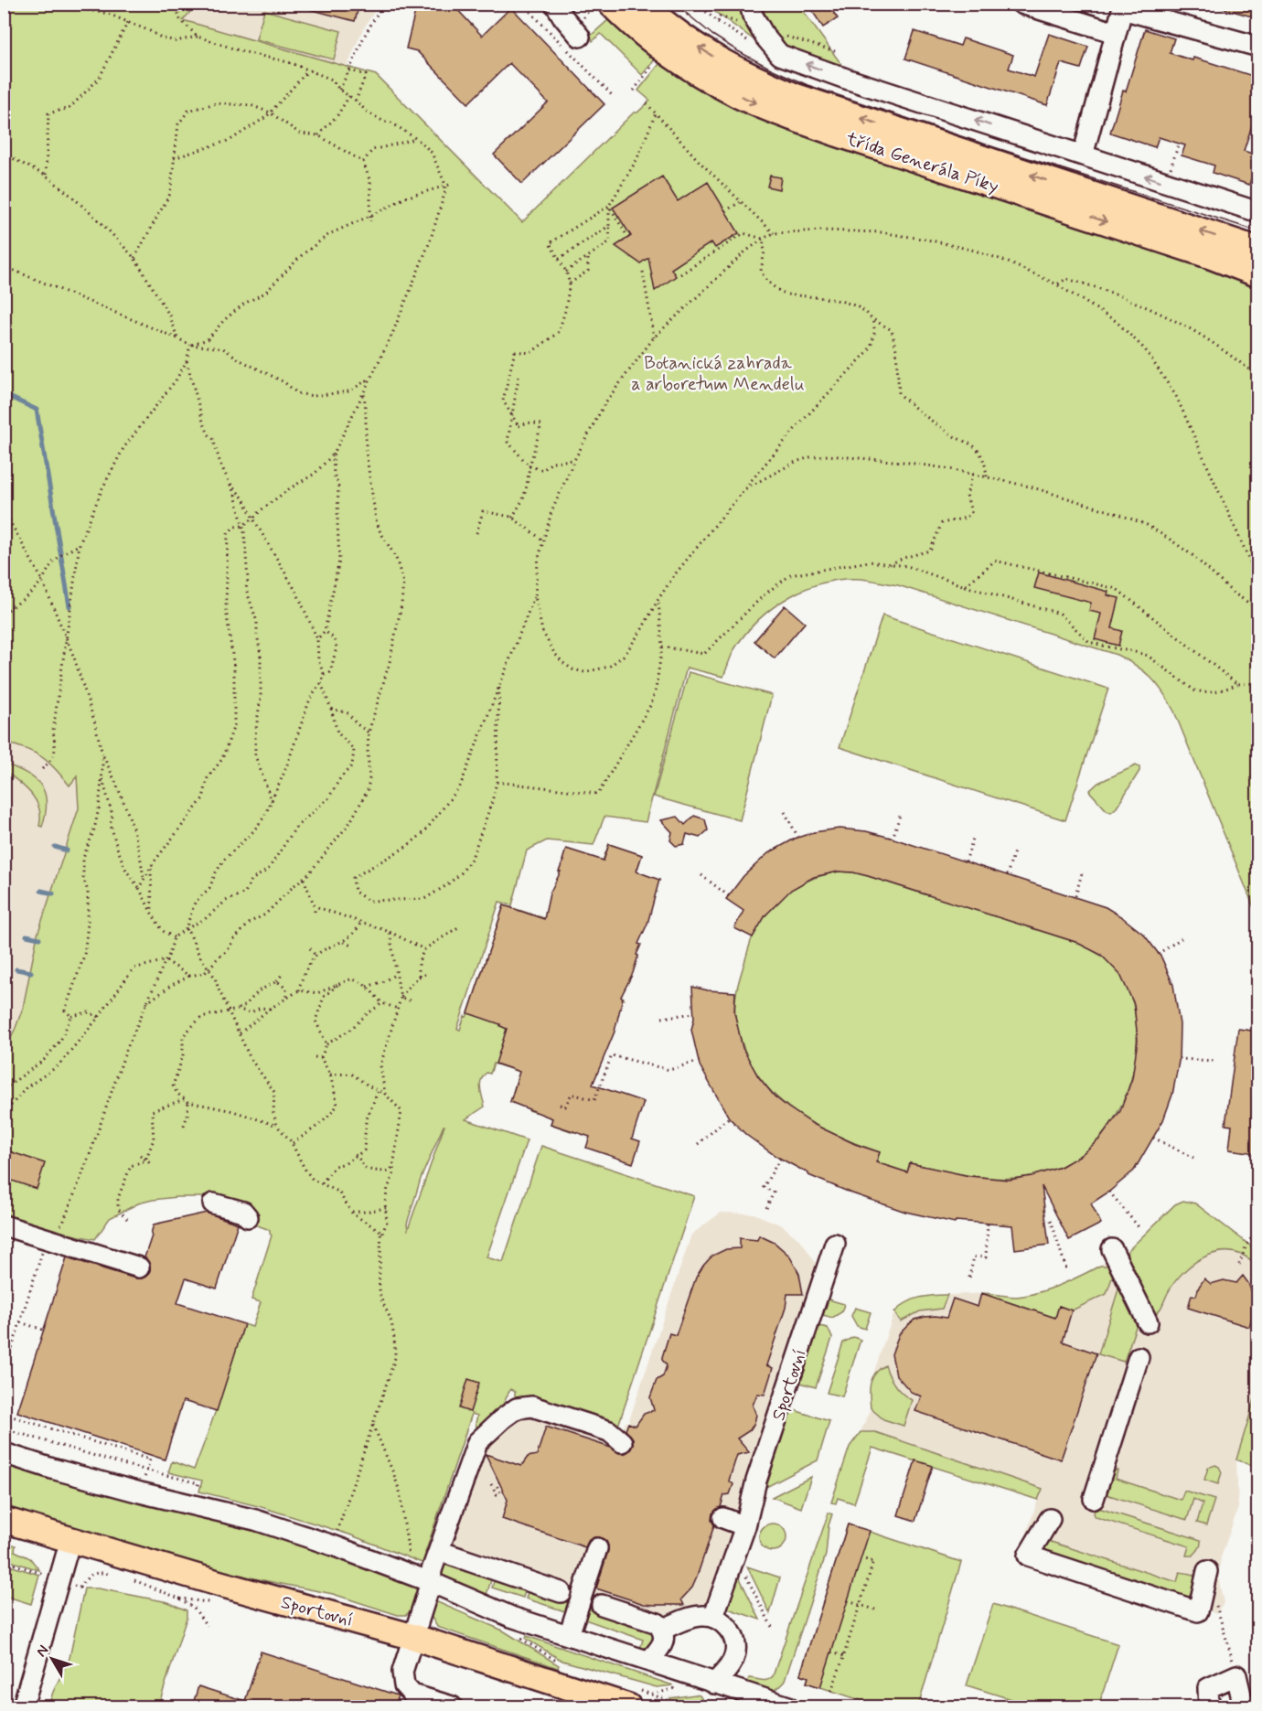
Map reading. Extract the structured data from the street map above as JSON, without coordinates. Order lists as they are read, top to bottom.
{
  "streets": {
    "main road": ["třída Generála Píky", "Sportovní"]
  },
  "parks": ["Botanická zahrada a arboretum Mendelu"],
  "north": "top left"
}
